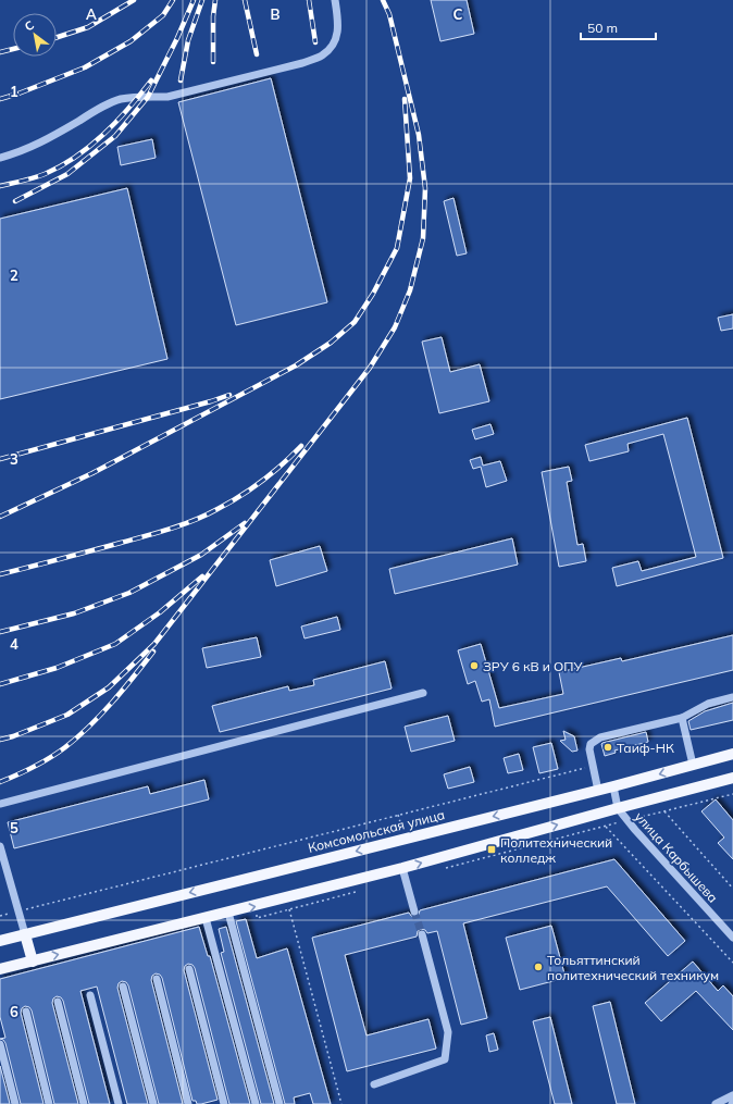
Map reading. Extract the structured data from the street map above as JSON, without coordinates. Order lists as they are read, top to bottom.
{
  "streets": {
    "main road": ["Комсомольская улица"],
    "street": ["улица Карбышева"]
  },
  "crossings": [
    ["Комсомольская улица", "улица Карбышева"]
  ],
  "places": {
    "other": ["ЗРУ 6 кВ и ОПУ", "Таиф-НК", "Тольяттинский политехнический техникум"],
    "transit": ["Политехнический колледж"]
  },
  "scale_bar": "50 m",
  "north": "top left",
  "grid": {
    "columns": ["A", "B", "C"],
    "rows": [
      "1",
      "2",
      "3",
      "4",
      "5",
      "6"
    ]
  }
}
